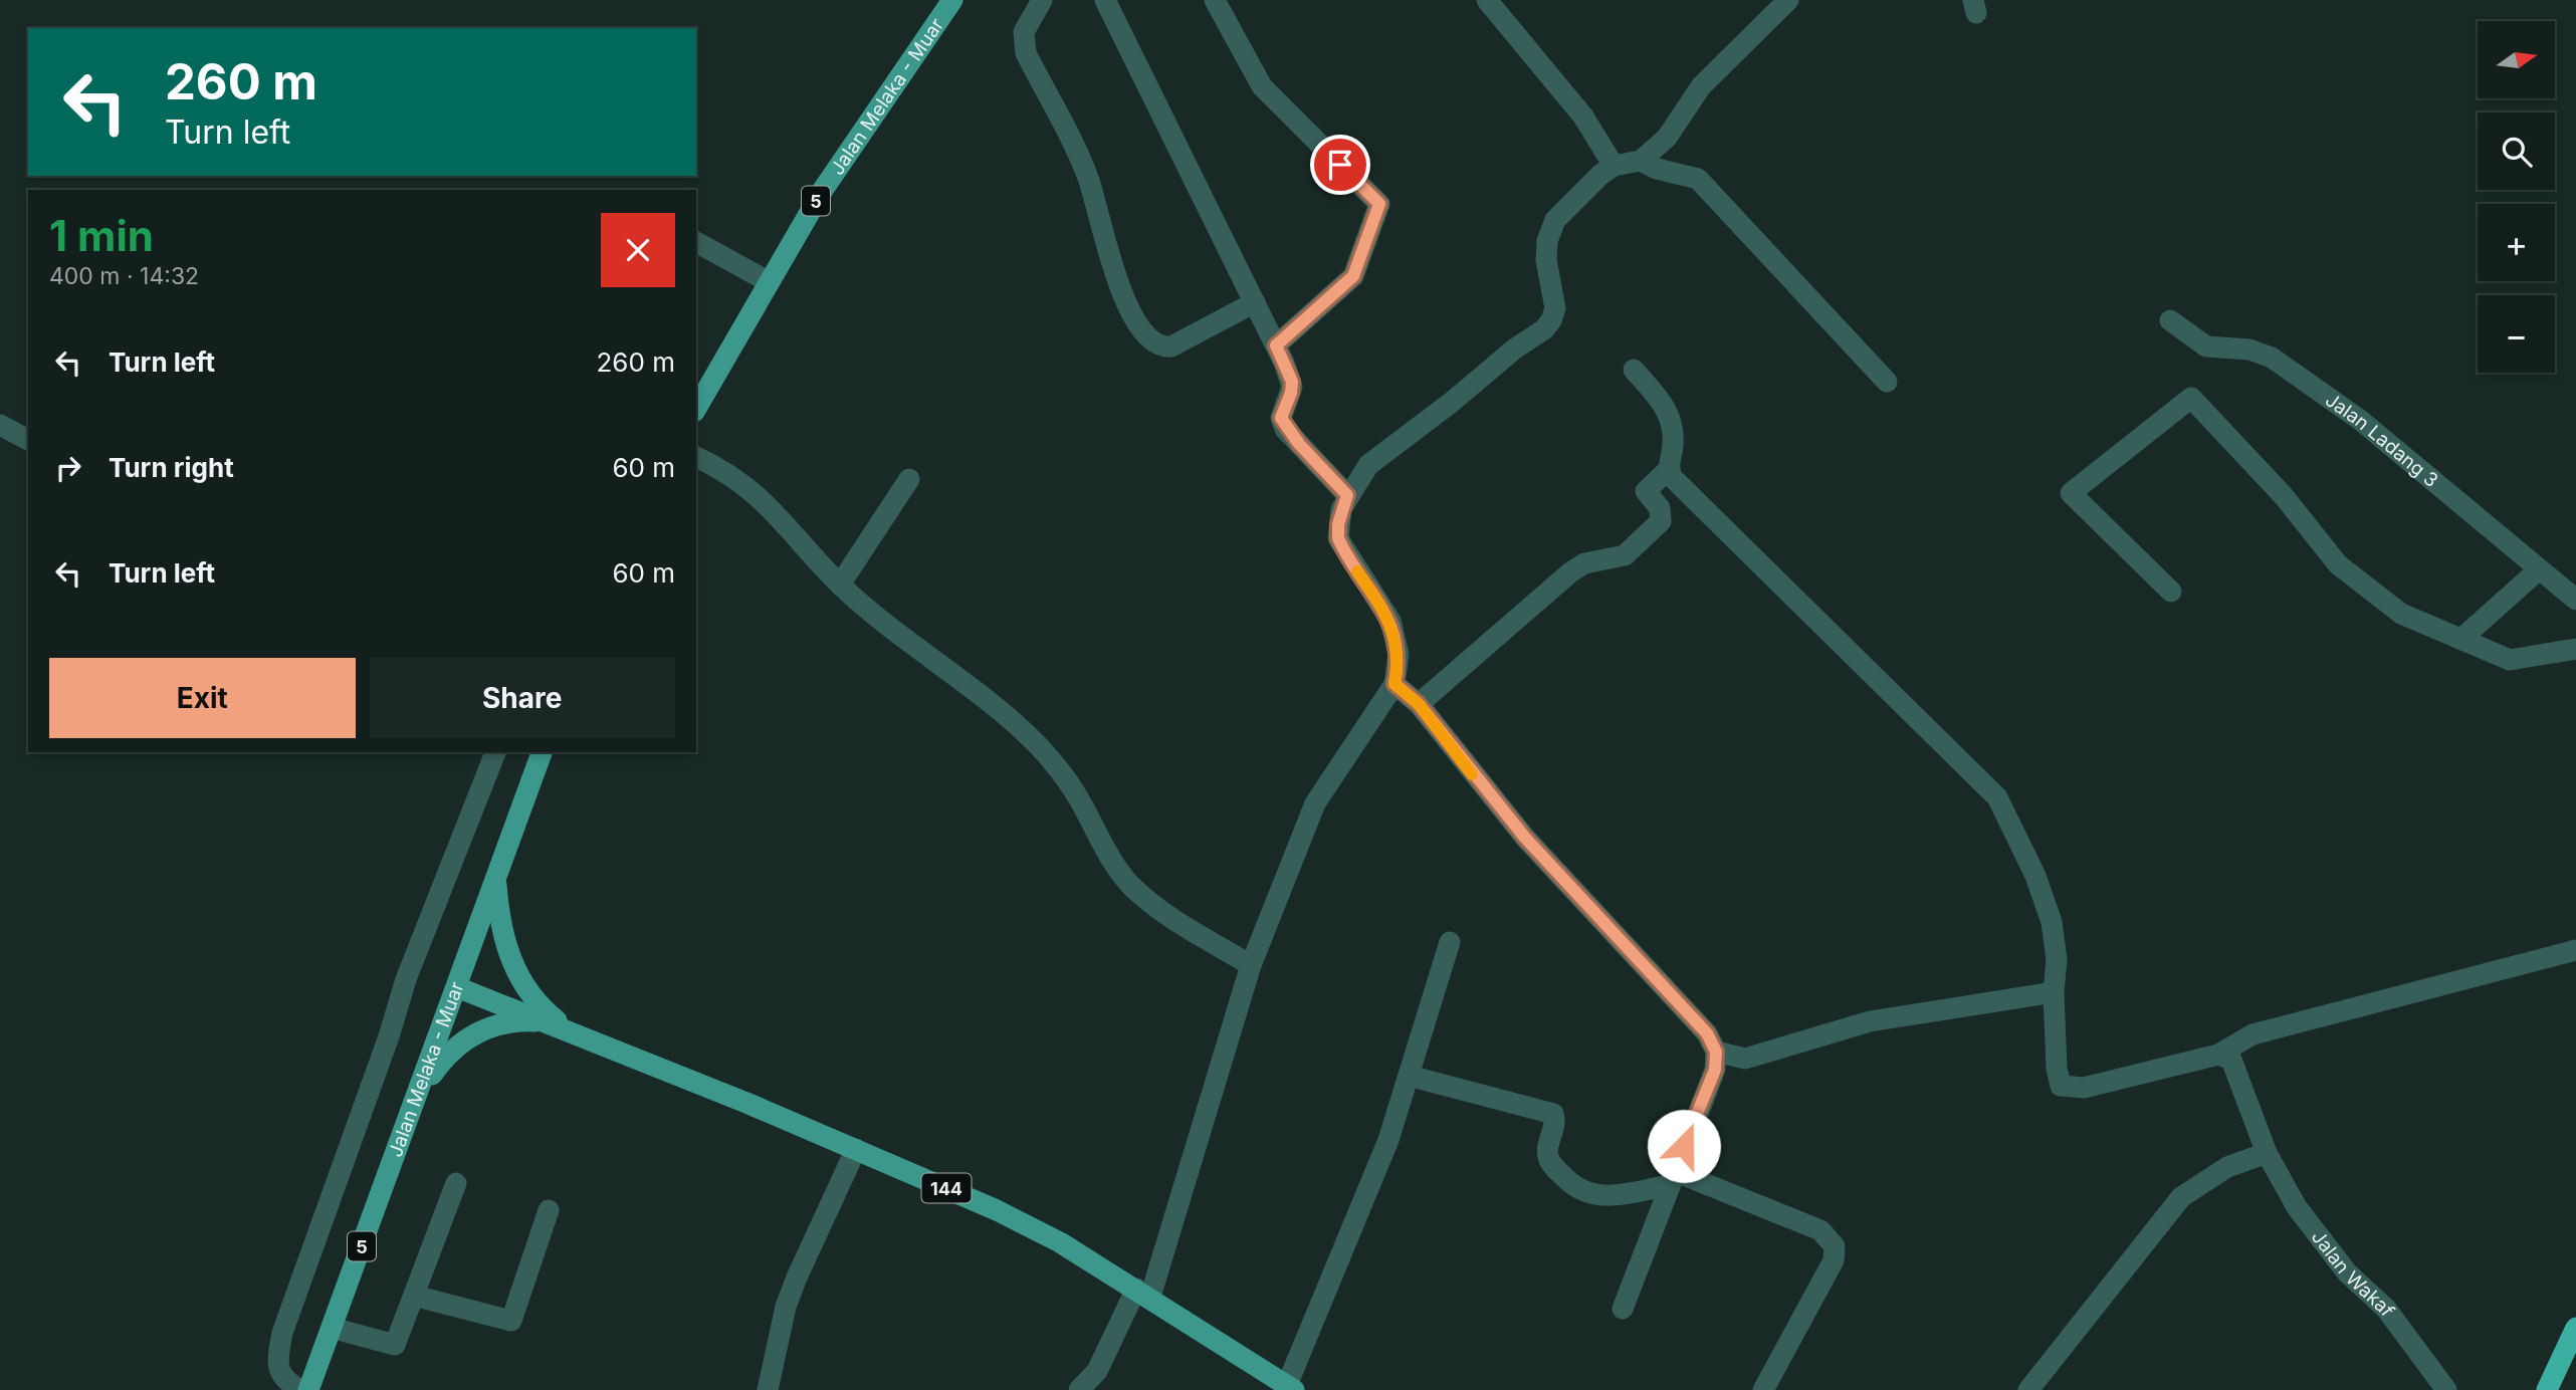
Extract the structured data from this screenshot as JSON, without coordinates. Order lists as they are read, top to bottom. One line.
{"streets":{"main road":["Jalan Melaka - Muar","5","144"],"street":["Jalan Ladang 3","Jalan Wakaf"]},"crossings":[["Jalan Melaka - Muar","144"]],"north":"right","page":{"map_buttons":["+","−"],"turn":["260 m","Turn left"],"heading":["1 min","400 m · 14:32"],"list":[{"name":"Turn left","value":"260 m"},{"name":"Turn right","value":"60 m"},{"name":"Turn left","value":"60 m"}],"buttons":["Exit","Share"]}}
